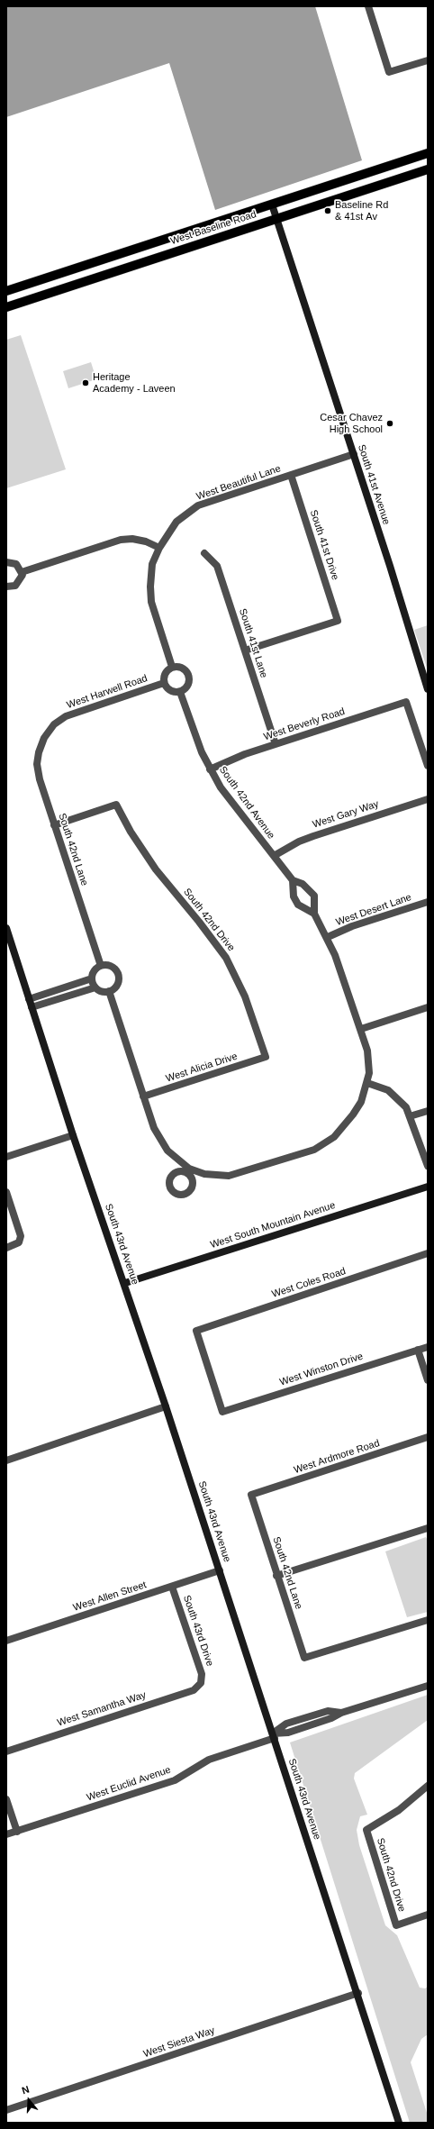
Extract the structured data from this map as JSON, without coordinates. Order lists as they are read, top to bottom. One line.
{"streets":{"main road":["West Baseline Road"],"street":["West Beautiful Lane","South 41st Avenue","South 41st Drive","South 41st Lane","West Harwell Road","West Beverly Road","South 42nd Avenue","West Gary Way","South 42nd Lane","West Desert Lane","South 42nd Drive","West Alicia Drive","West South Mountain Avenue","South 43rd Avenue","West Coles Road","West Winston Drive","West Ardmore Road","West Allen Street","South 43rd Drive","West Samantha Way","West Euclid Avenue","West Siesta Way"]},"crossings":[["West Baseline Road","South 41st Avenue"],["West Beautiful Lane","South 41st Avenue"],["West Beautiful Lane","South 41st Drive"],["South 41st Drive","South 41st Lane"],["South 41st Lane","West Beverly Road"],["West Harwell Road","South 42nd Avenue"],["West Harwell Road","South 42nd Lane"],["West Beverly Road","South 42nd Avenue"],["South 42nd Avenue","West Gary Way"],["South 42nd Avenue","West Desert Lane"],["South 42nd Avenue","West Alicia Drive"],["South 42nd Lane","South 42nd Drive"],["South 42nd Lane","West Ardmore Road"],["South 42nd Drive","West Alicia Drive"],["West South Mountain Avenue","South 43rd Avenue"],["South 43rd Avenue","West Allen Street"],["South 43rd Avenue","West Euclid Avenue"],["South 43rd Avenue","West Siesta Way"],["West Coles Road","West Winston Drive"],["West Allen Street","South 43rd Drive"],["South 43rd Drive","West Samantha Way"]],"places":["Baseline Rd & 41st Av","Heritage Academy - Laveen","Cesar Chavez High School"],"north":"top"}
